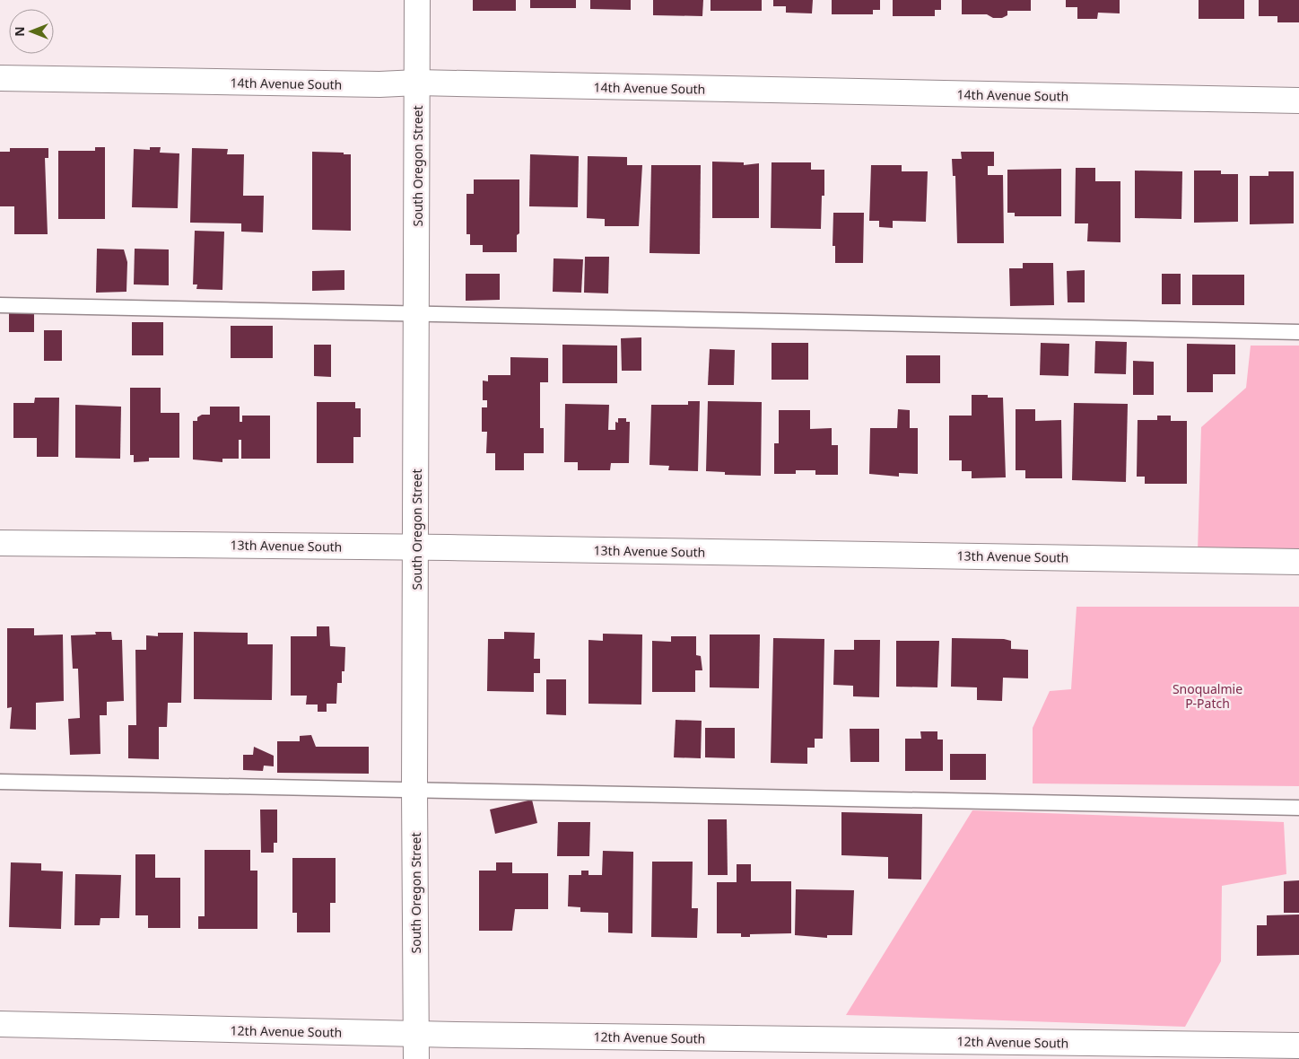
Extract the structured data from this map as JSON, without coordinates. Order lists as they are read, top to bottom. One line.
{"streets":{"street":["14th Avenue South","South Oregon Street","13th Avenue South","12th Avenue South"]},"crossings":[["14th Avenue South","South Oregon Street"],["South Oregon Street","13th Avenue South"],["South Oregon Street","12th Avenue South"]],"parks":["Snoqualmie P-Patch"],"north":"left"}
